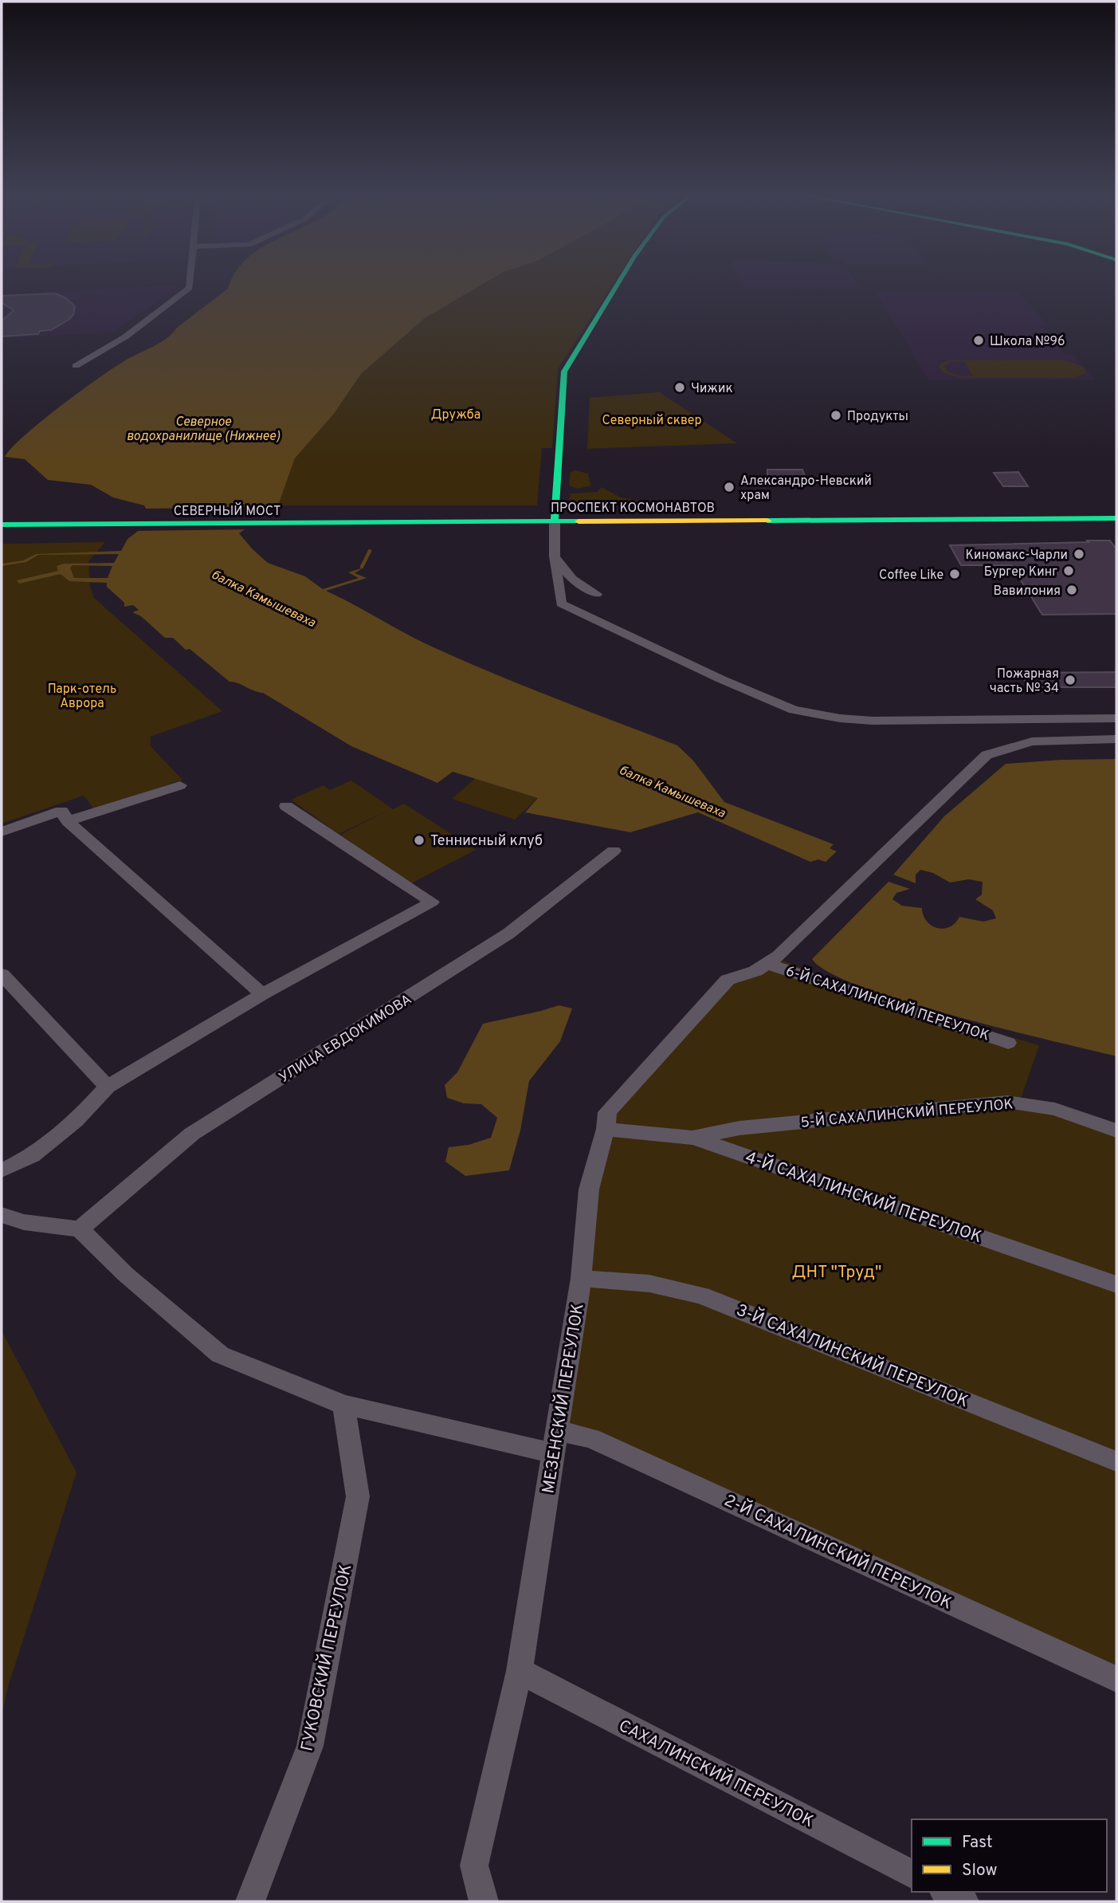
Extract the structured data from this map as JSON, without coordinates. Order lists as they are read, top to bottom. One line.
{"streets":{"main road":["ПРОСПЕКТ КОСМОНАВТОВ","СЕВЕРНЫЙ МОСТ"],"street":["6-Й САХАЛИНСКИЙ ПЕРЕУЛОК","УЛИЦА ЕВДОКИМОВА","5-Й САХАЛИНСКИЙ ПЕРЕУЛОК","4-Й САХАЛИНСКИЙ ПЕРЕУЛОК","3-Й САХАЛИНСКИЙ ПЕРЕУЛОК","МЕЗЕНСКИЙ ПЕРЕУЛОК","2-Й САХАЛИНСКИЙ ПЕРЕУЛОК","ГУКОВСКИЙ ПЕРЕУЛОК","САХАЛИНСКИЙ ПЕРЕУЛОК"]},"crossings":[["ПРОСПЕКТ КОСМОНАВТОВ","СЕВЕРНЫЙ МОСТ"],["6-Й САХАЛИНСКИЙ ПЕРЕУЛОК","МЕЗЕНСКИЙ ПЕРЕУЛОК"],["5-Й САХАЛИНСКИЙ ПЕРЕУЛОК","4-Й САХАЛИНСКИЙ ПЕРЕУЛОК"],["4-Й САХАЛИНСКИЙ ПЕРЕУЛОК","МЕЗЕНСКИЙ ПЕРЕУЛОК"],["3-Й САХАЛИНСКИЙ ПЕРЕУЛОК","МЕЗЕНСКИЙ ПЕРЕУЛОК"],["МЕЗЕНСКИЙ ПЕРЕУЛОК","2-Й САХАЛИНСКИЙ ПЕРЕУЛОК"],["МЕЗЕНСКИЙ ПЕРЕУЛОК","САХАЛИНСКИЙ ПЕРЕУЛОК"]],"water":["Северное водохранилище (Нижнее)","балка Камышеваха"],"parks":["Дружба","Северный сквер","Парк-отель Аврора","ДНТ \"Труд\""],"places":["Школа №96","Чижик","Продукты","Александро-Невский храм","Киномакс-Чарли","Бургер Кинг","Coffee Like","Вавилония","Пожарная часть № 34","Теннисный клуб"],"legend":["Fast","Slow"]}
